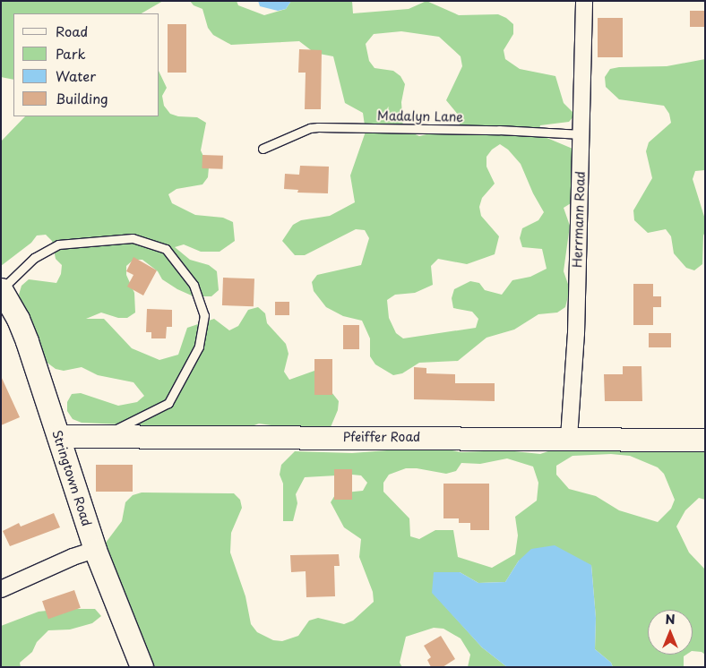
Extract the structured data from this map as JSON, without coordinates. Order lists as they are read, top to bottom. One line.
{"streets":{"street":["Herrmann Road","Pfeiffer Road","Stringtown Road"],"lane":["Madalyn Lane"]},"crossings":[["Madalyn Lane","Herrmann Road"],["Herrmann Road","Pfeiffer Road"],["Pfeiffer Road","Stringtown Road"]],"legend":["Road","Park","Water","Building"],"north":"top"}
